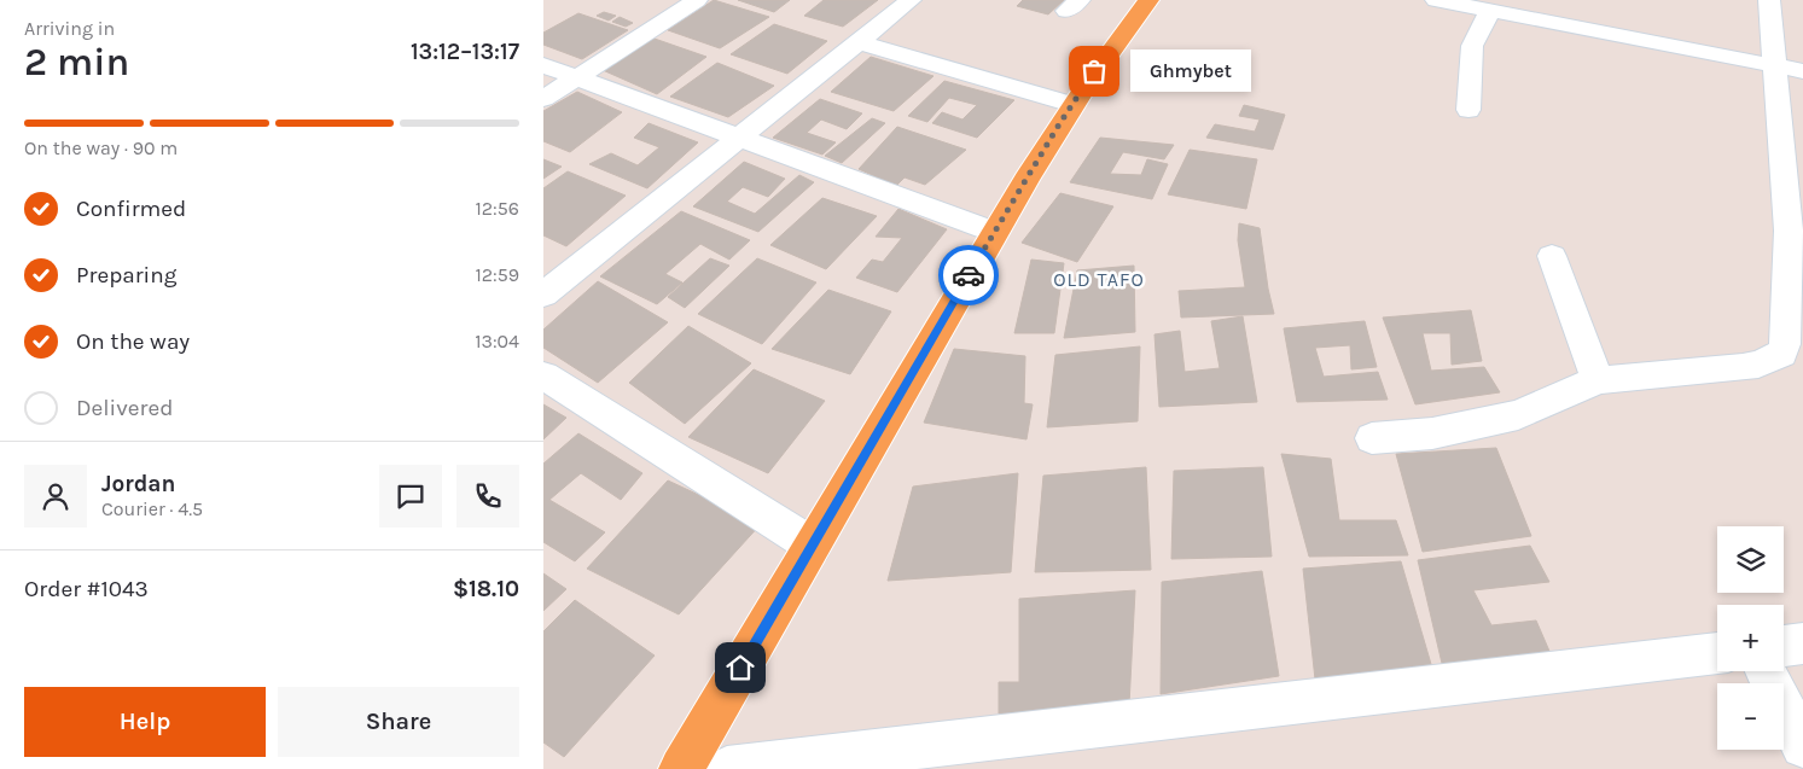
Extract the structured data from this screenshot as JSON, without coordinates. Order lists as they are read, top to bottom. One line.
{"districts":["OLD TAFO"],"places":["Ghmybet"],"page":{"heading":["2 min","Arriving in","13:12–13:17"],"panel":["Jordan","Courier · 4.5","Order #1043","$18.10"],"bubble":"Ghmybet","bar":"On the way · 90 m","list":[["Confirmed","12:56"],["Preparing","12:59"],["On the way","13:04"],"Delivered"],"map_buttons":["+","−"],"buttons":["Help","Share"]}}
